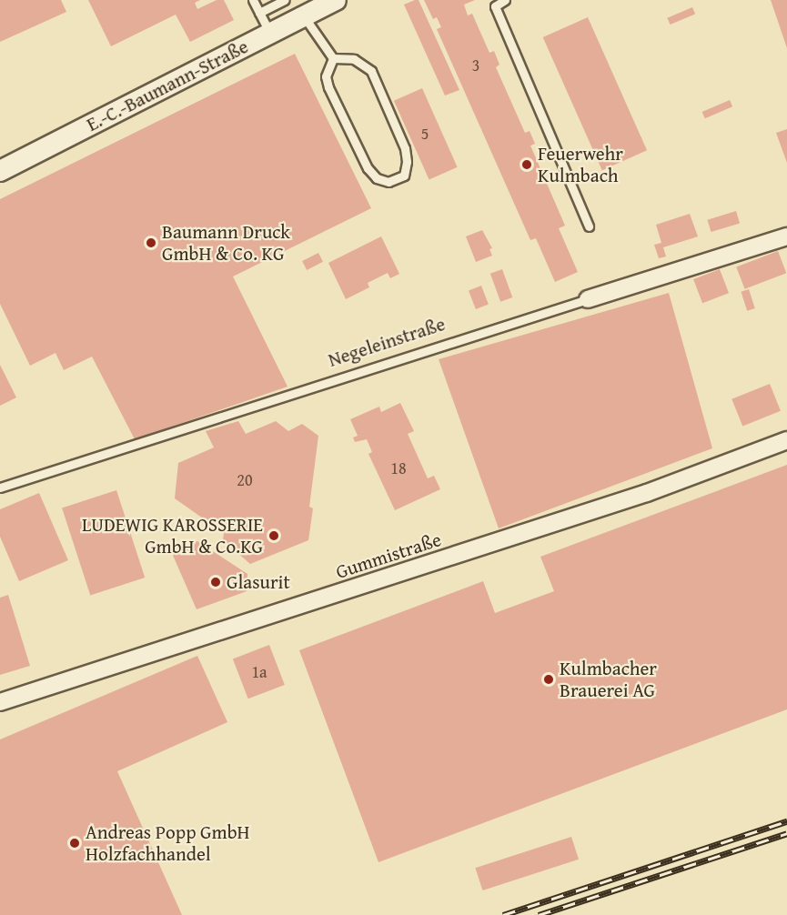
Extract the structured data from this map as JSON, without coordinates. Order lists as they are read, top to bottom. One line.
{"streets":{"street":["E.-C.-Baumann-Straße","Negeleinstraße","Gummistraße"]},"places":["Feuerwehr Kulmbach","Baumann Druck GmbH & Co. KG","LUDEWIG KAROSSERIE GmbH & Co.KG","Glasurit","Kulmbacher Brauerei AG","Andreas Popp GmbH Holzfachhandel"],"house_numbers":["3","5","18","20","1a"]}
